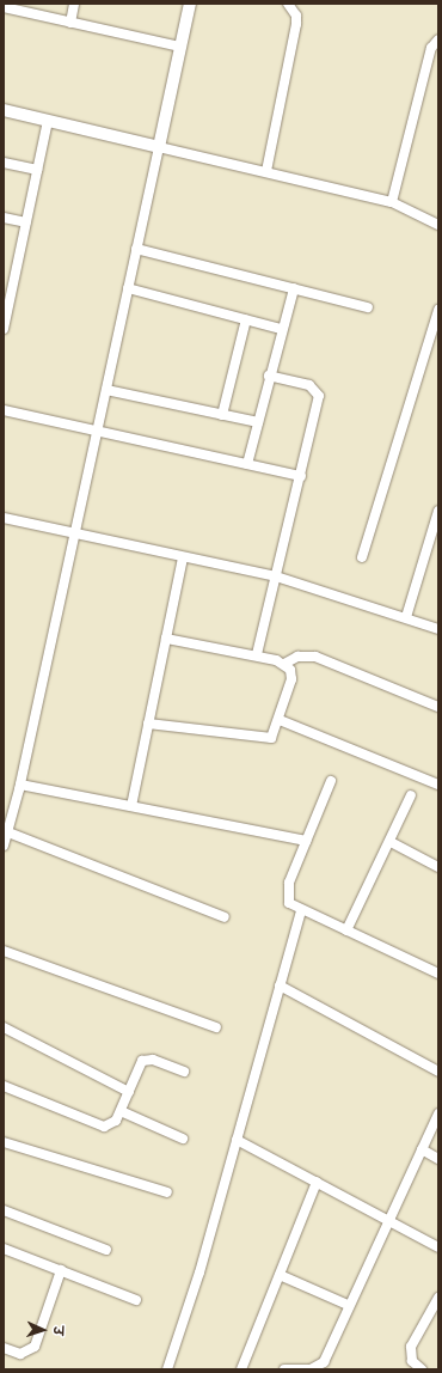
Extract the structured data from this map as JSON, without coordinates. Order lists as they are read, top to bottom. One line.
{"north":"right"}
